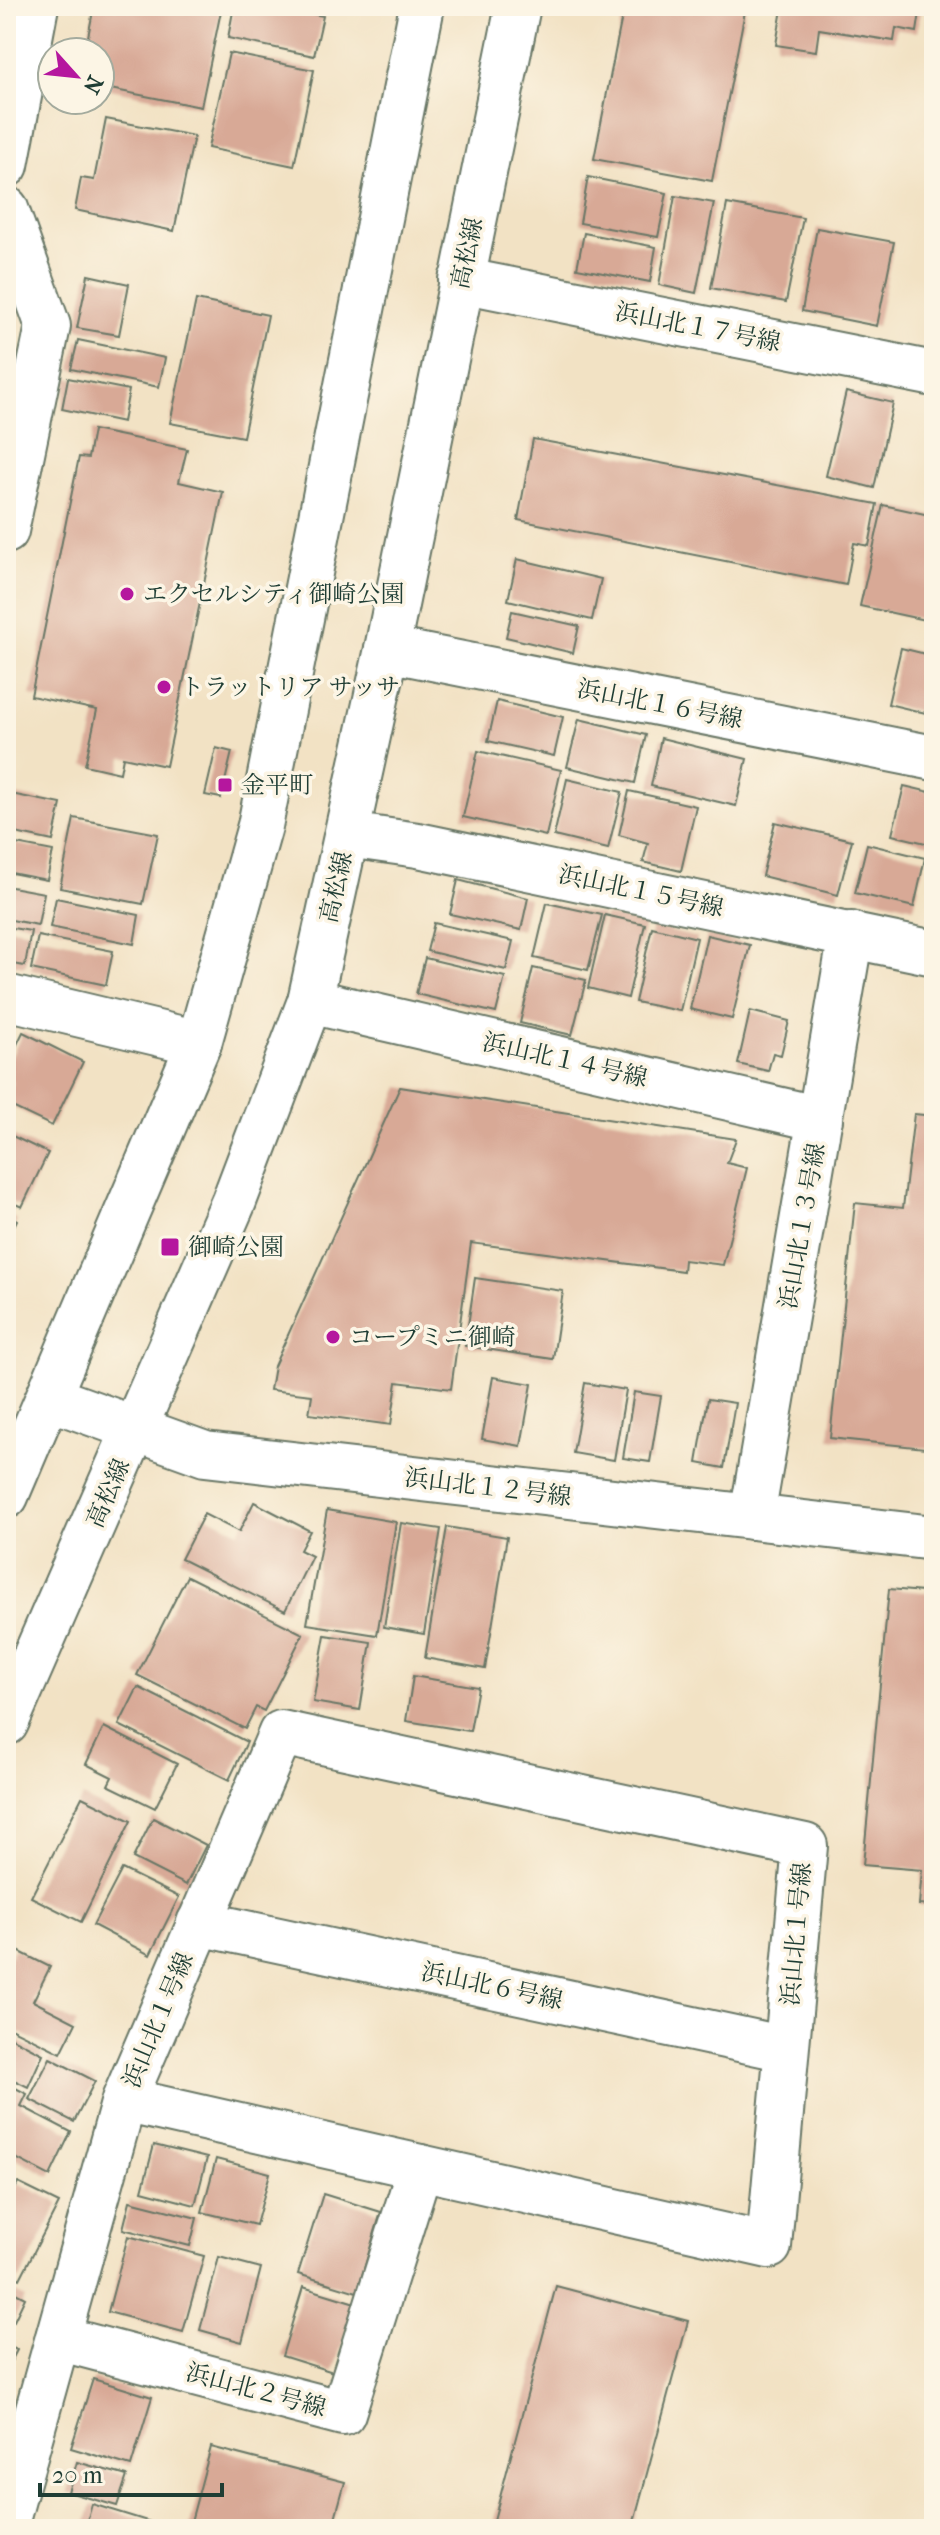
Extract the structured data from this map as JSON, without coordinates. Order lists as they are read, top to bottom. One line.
{"streets":{"street":["高松線","浜山北１７号線","浜山北１６号線","浜山北１５号線","浜山北１４号線","浜山北１３号線","浜山北１２号線","浜山北１号線","浜山北６号線","浜山北２号線"]},"crossings":[["高松線","浜山北１７号線"],["高松線","浜山北１６号線"],["高松線","浜山北１５号線"],["高松線","浜山北１４号線"],["高松線","浜山北１２号線"],["浜山北１５号線","浜山北１３号線"],["浜山北１４号線","浜山北１３号線"],["浜山北１３号線","浜山北１２号線"],["浜山北１号線","浜山北６号線"],["浜山北１号線","浜山北２号線"]],"places":{"other":["エクセルシティ御崎公園","トラットリア サッサ","コープミニ御崎"],"transit":["金平町","御崎公園"]},"scale_bar":"20 m","north":"bottom right"}
